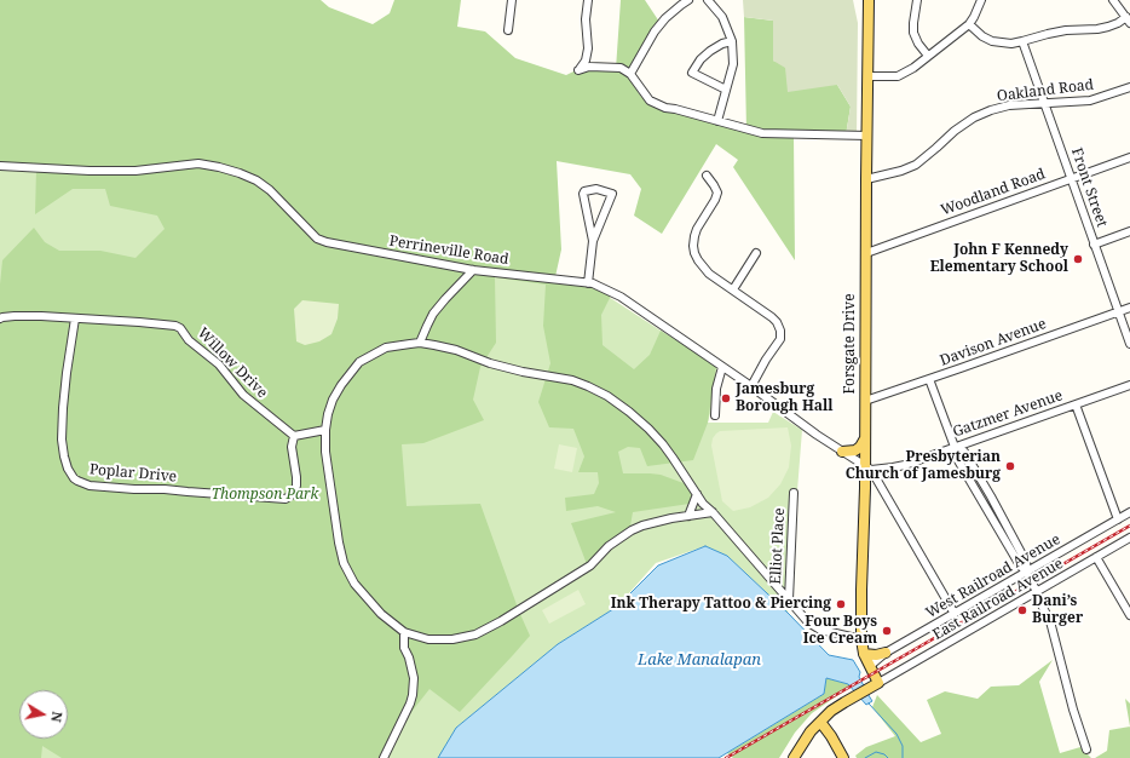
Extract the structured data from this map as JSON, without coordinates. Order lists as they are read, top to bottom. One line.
{"streets":{"main road":["Forsgate Drive"],"street":["Oakland Road","Front Street","Woodland Road","Perrineville Road","Davison Avenue","Willow Drive","Gatzmer Avenue","Poplar Drive","Elliot Place","West Railroad Avenue","East Railroad Avenue"]},"crossings":[["Oakland Road","Front Street"],["Oakland Road","Forsgate Drive"],["Front Street","Woodland Road"],["Front Street","Davison Avenue"],["Woodland Road","Forsgate Drive"],["Perrineville Road","Forsgate Drive"],["Perrineville Road","Gatzmer Avenue"],["Davison Avenue","Forsgate Drive"],["Forsgate Drive","Gatzmer Avenue"],["Forsgate Drive","West Railroad Avenue"],["Forsgate Drive","East Railroad Avenue"],["Willow Drive","Poplar Drive"]],"water":["Lake Manalapan"],"parks":["Thompson Park"],"places":["John F Kennedy Elementary School","Jamesburg Borough Hall","Presbyterian Church of Jamesburg","Ink Therapy Tattoo & Piercing","Dani’s Burger","Four Boys Ice Cream"],"north":"right"}
